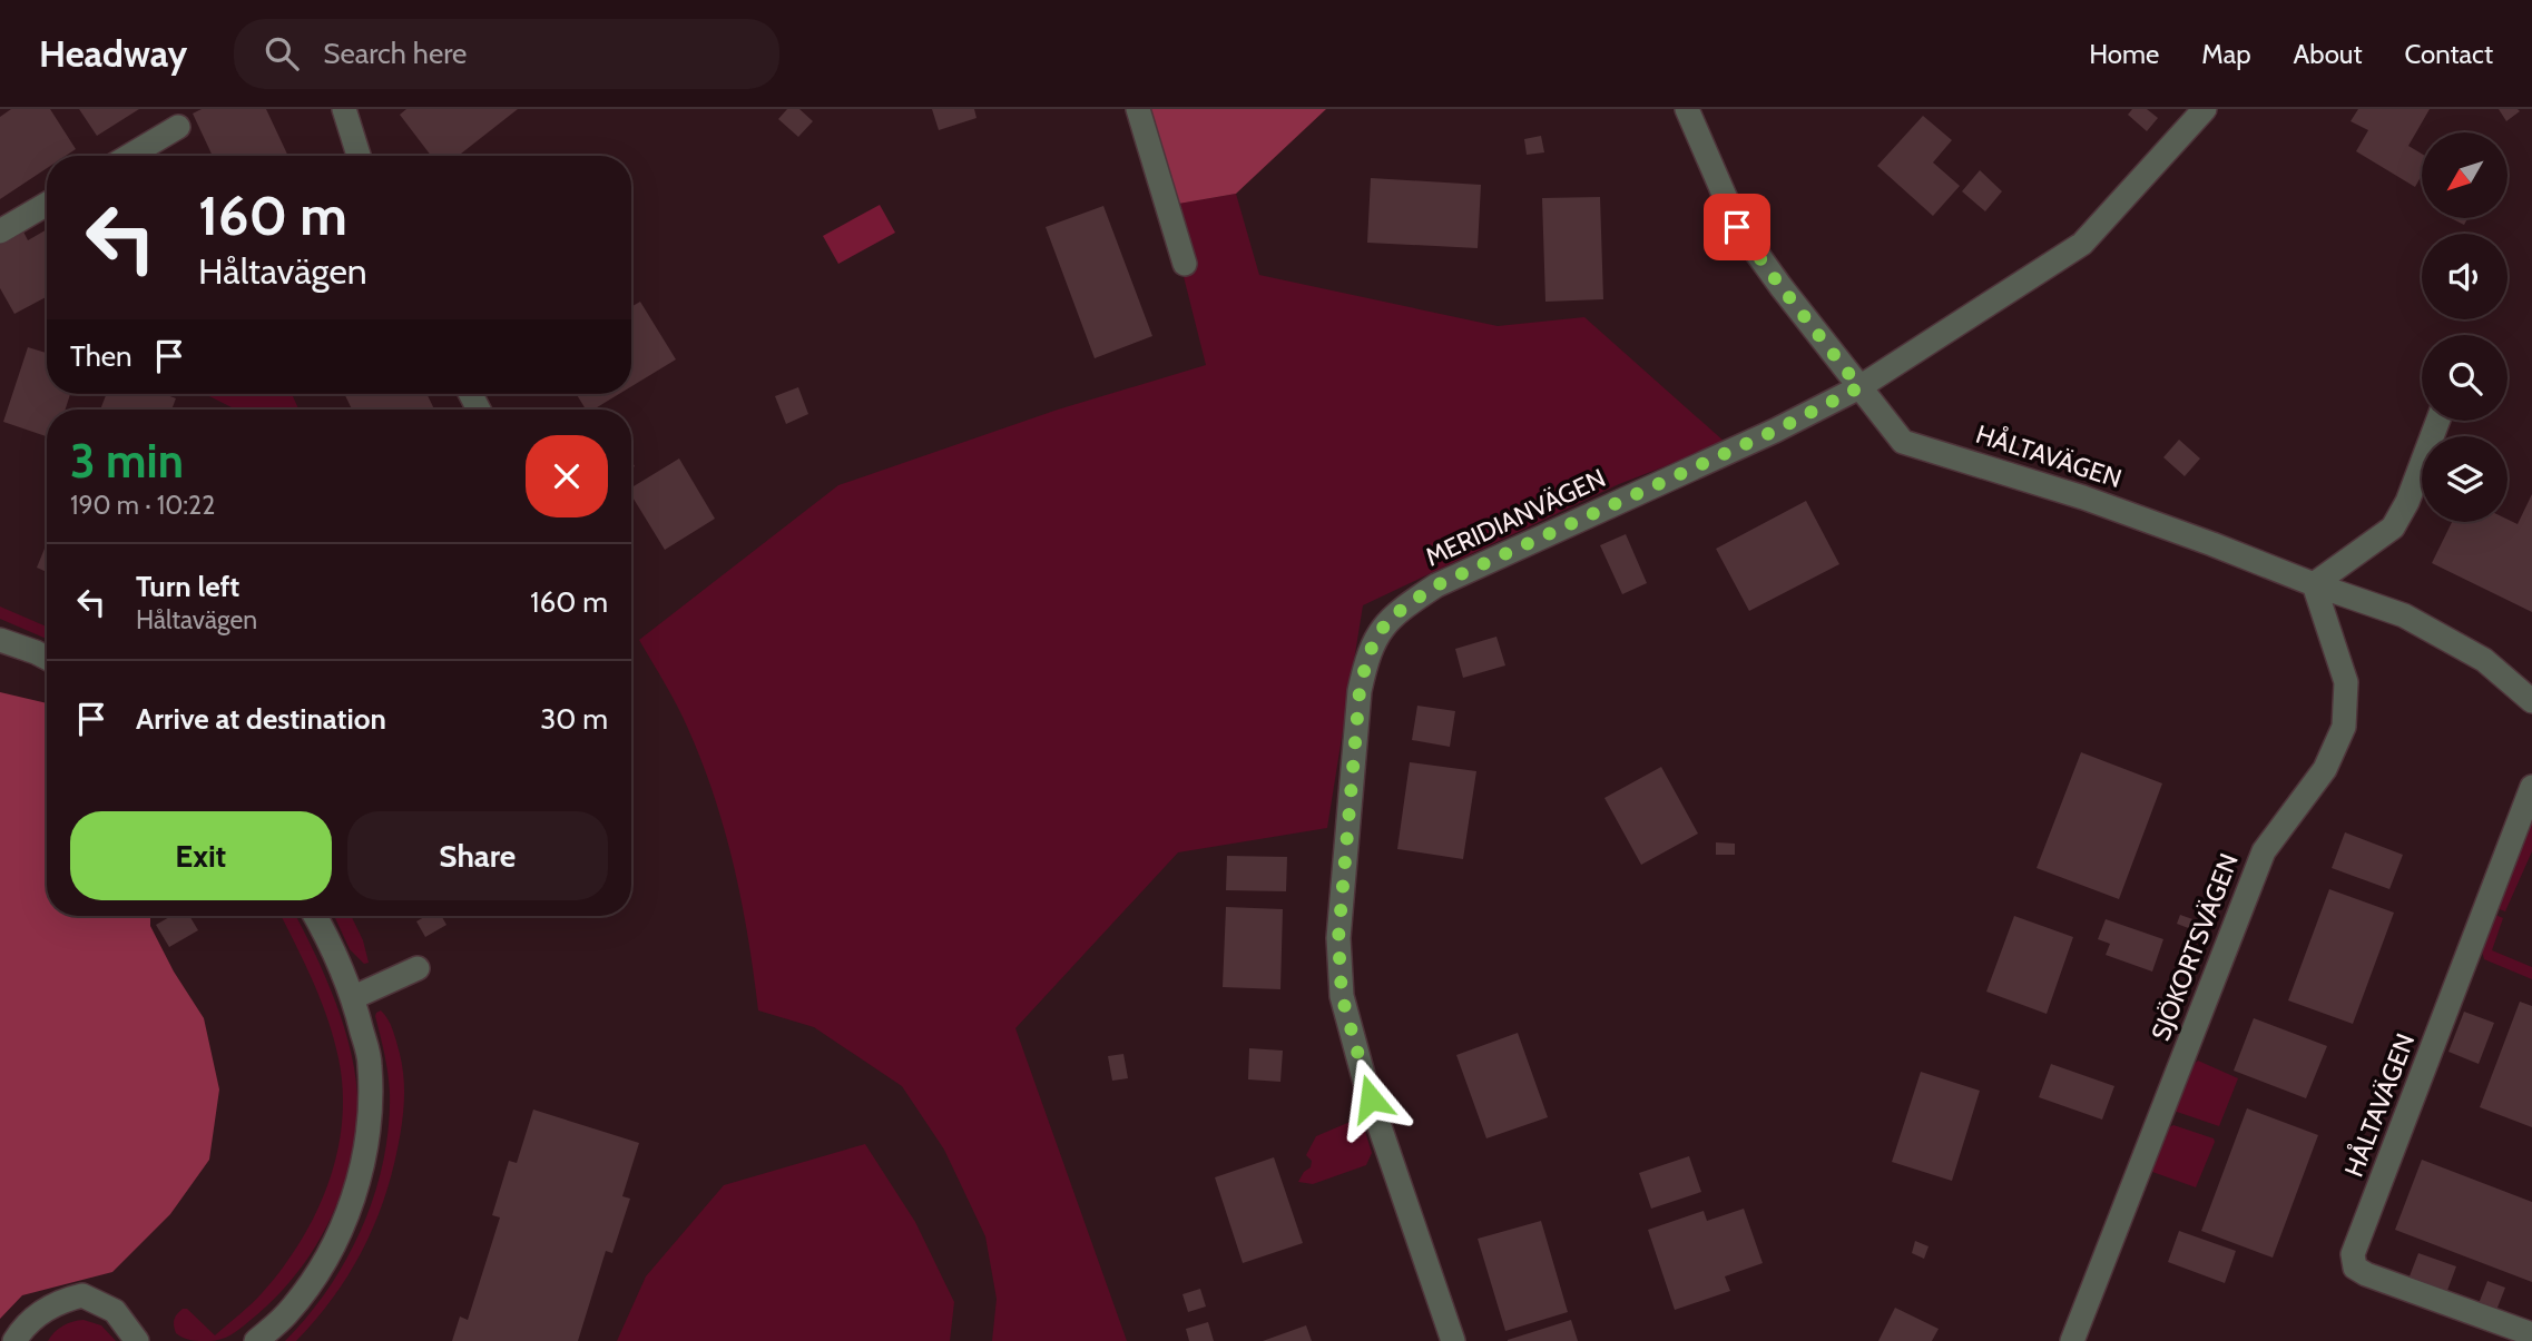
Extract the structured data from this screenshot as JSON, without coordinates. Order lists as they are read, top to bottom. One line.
{"streets":{"street":["HÅLTAVÄGEN","MERIDIANVÄGEN","SJÖKORTSVÄGEN"]},"crossings":[["HÅLTAVÄGEN","MERIDIANVÄGEN"],["HÅLTAVÄGEN","SJÖKORTSVÄGEN"]],"north":"bottom left","page":{"header":"Headway","search":"Search here","nav":["Home","Map","About","Contact"],"turn":["160 m","Håltavägen"],"then":"Then","heading":["3 min","190 m · 10:22"],"list":[{"name":"Turn left","note":"Håltavägen","value":"160 m"},{"name":"Arrive at destination","value":"30 m"}],"buttons":["Exit","Share"]}}
